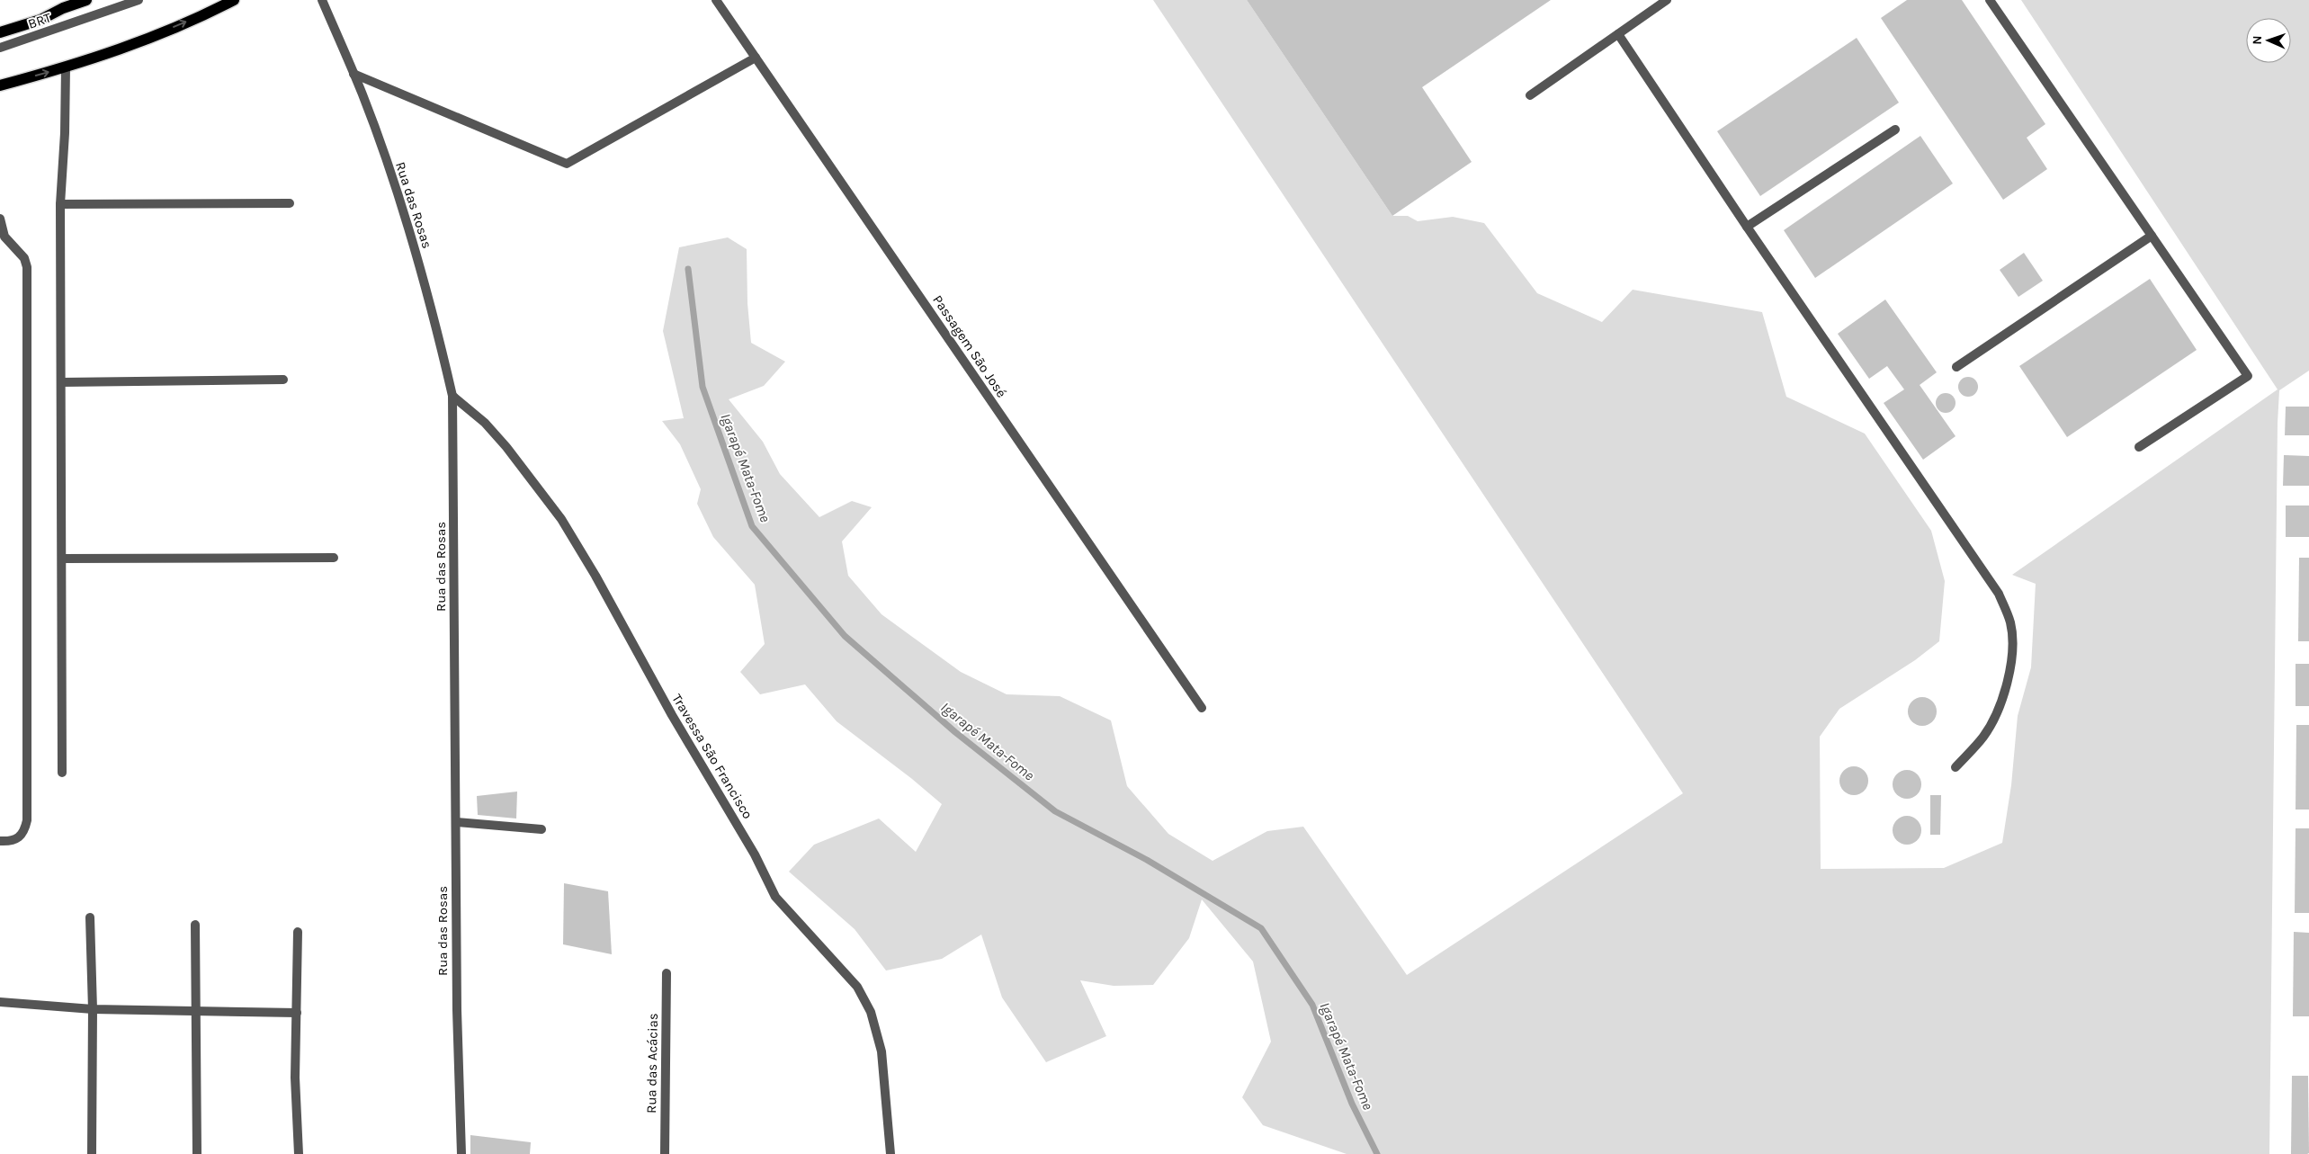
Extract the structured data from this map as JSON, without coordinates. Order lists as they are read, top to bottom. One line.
{"streets":{"street":["BRT","Rua das Rosas","Passagem São José","Travessa São Francisco","Rua das Acácias"]},"crossings":[["Rua das Rosas","Travessa São Francisco"]],"water":["Igarapé Mata-Fome"],"north":"left"}
